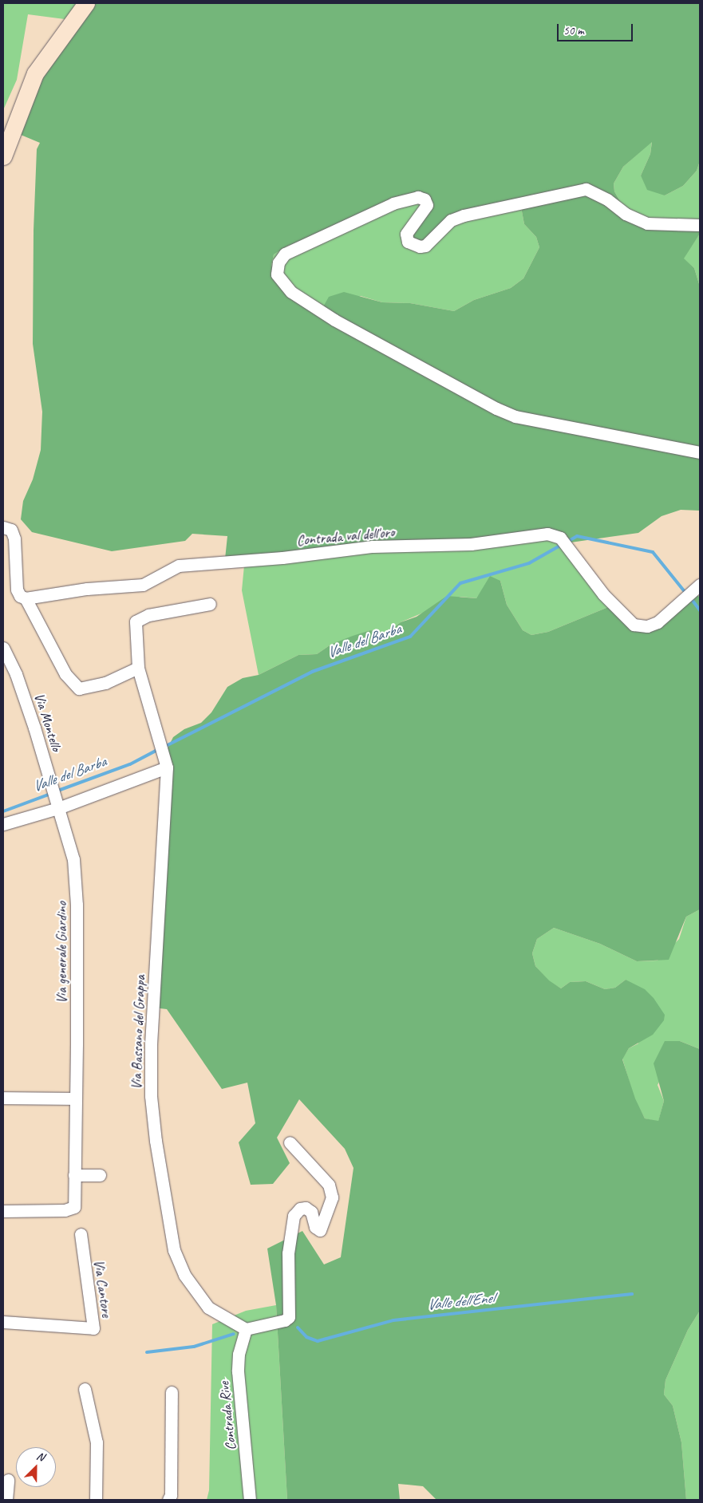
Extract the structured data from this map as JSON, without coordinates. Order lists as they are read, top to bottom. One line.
{"streets":{"street":["Contrada val dell'oro","Via Montello","Via generale Giardino","Via Bassano del Grappa","Via Cantore","Contrada Rive"]},"crossings":[["Via Montello","Via generale Giardino"],["Via Bassano del Grappa","Contrada Rive"]],"water":["Valle del Barba","Valle dell'Enel"],"scale_bar":"50 m","north":"top right"}
